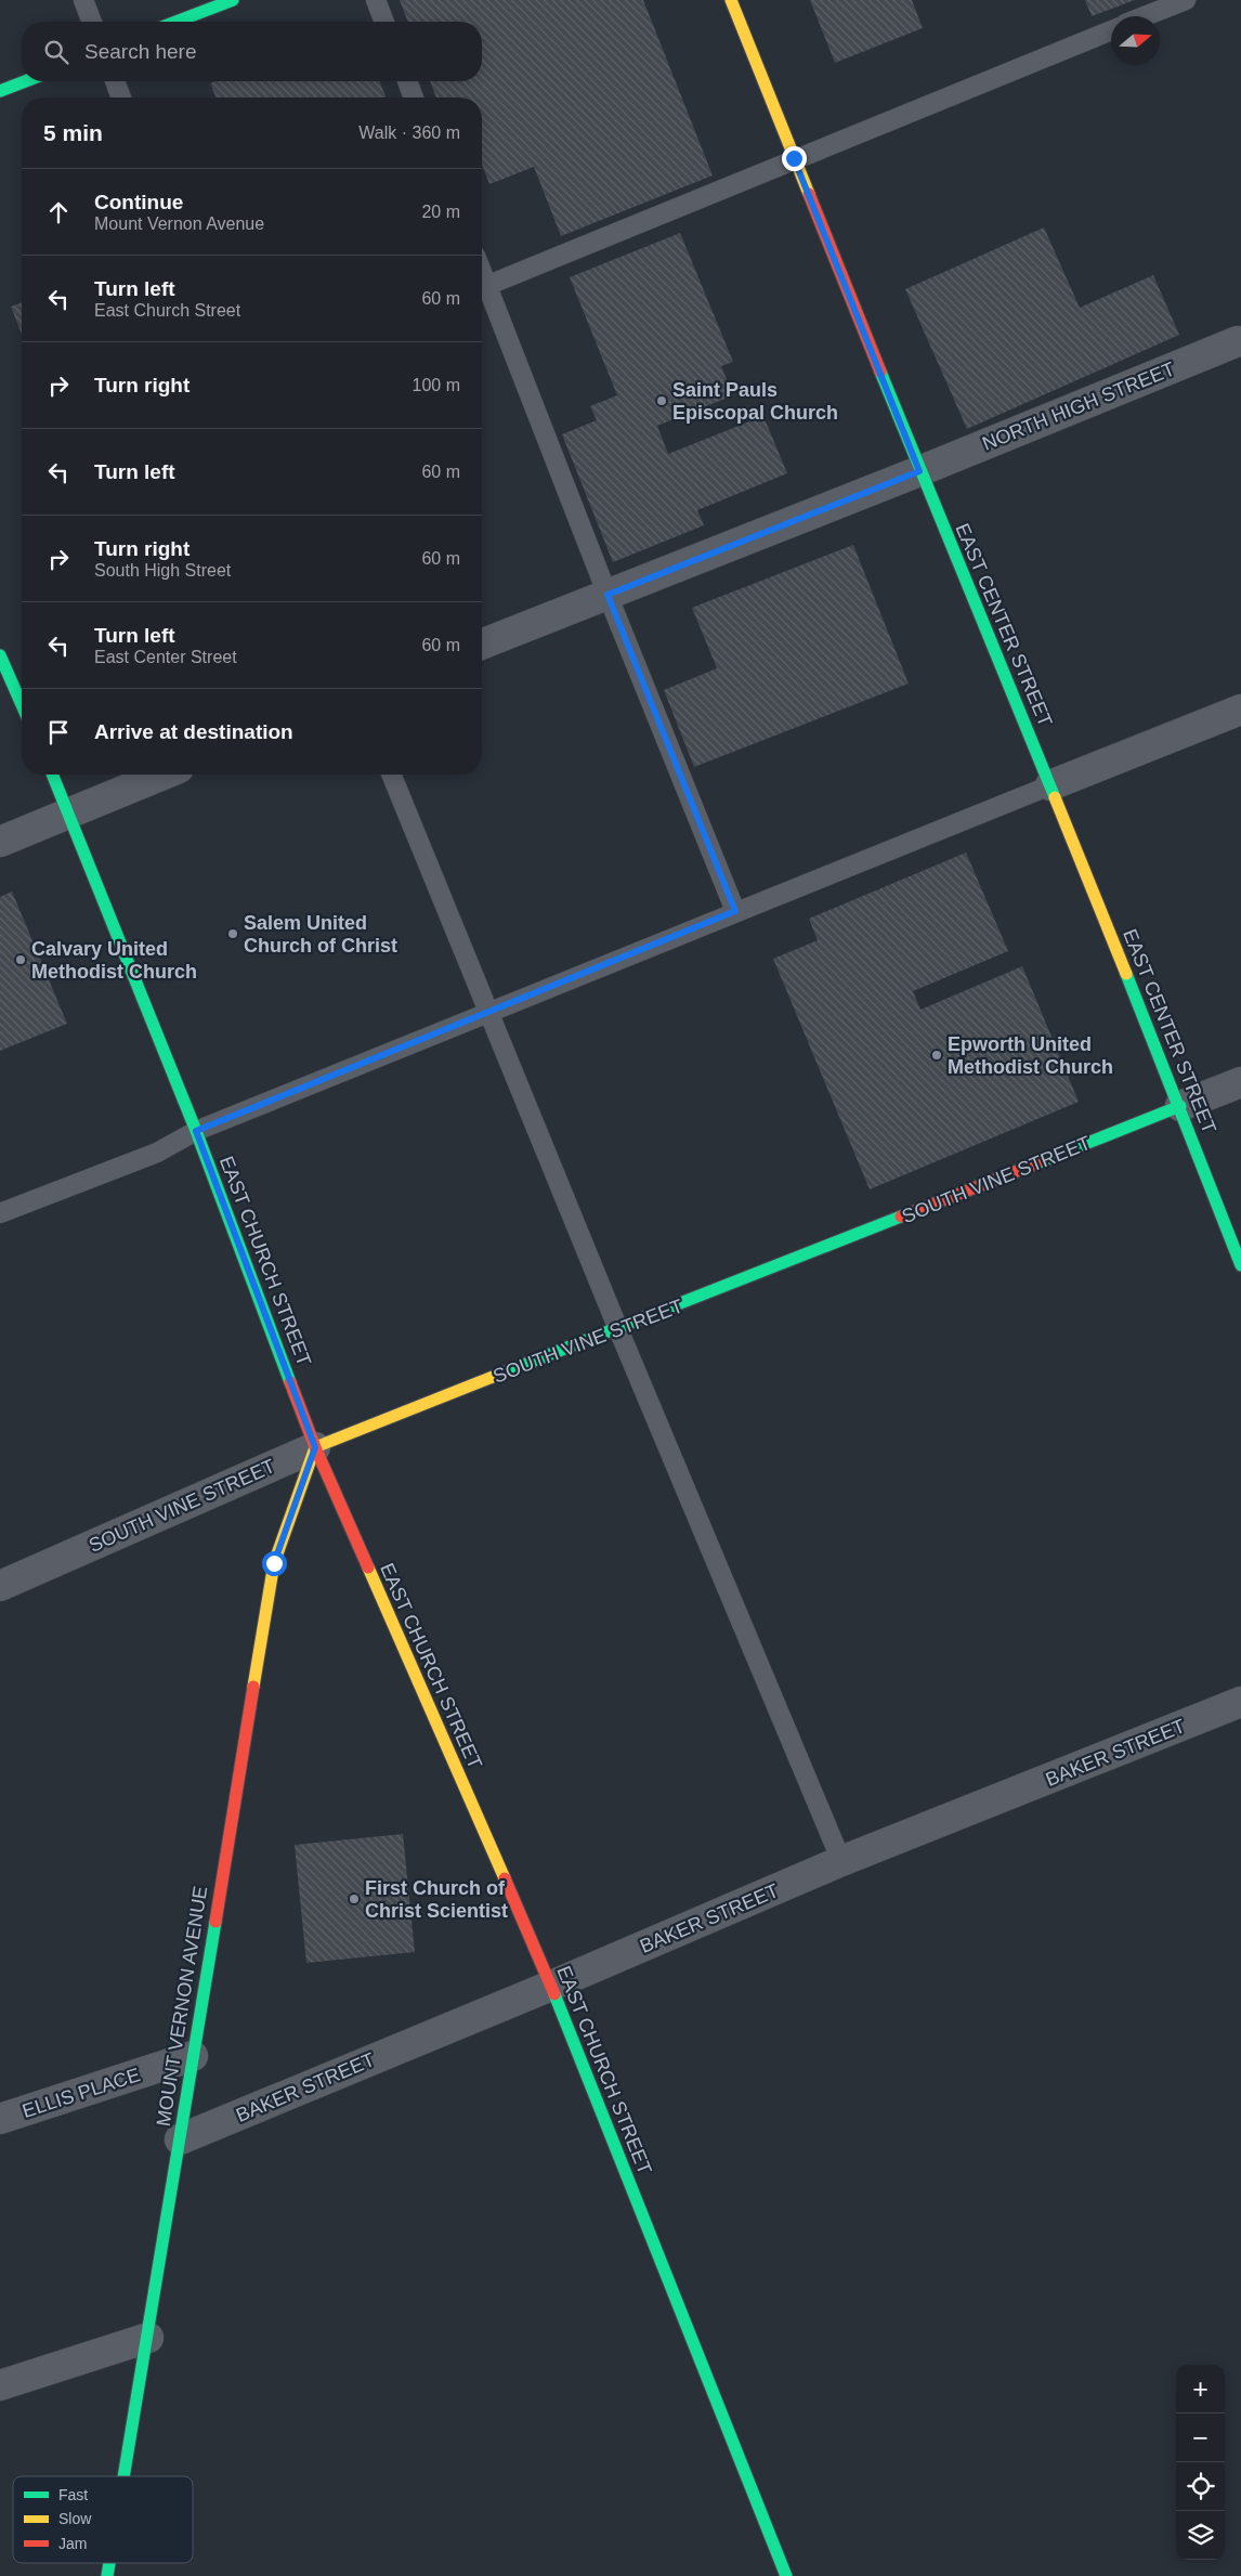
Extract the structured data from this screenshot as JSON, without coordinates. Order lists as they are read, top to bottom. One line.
{"streets":{"main road":["EAST CENTER STREET","SOUTH VINE STREET","EAST CHURCH STREET","MOUNT VERNON AVENUE"],"street":["NORTH HIGH STREET","BAKER STREET","ELLIS PLACE"]},"crossings":[["NORTH HIGH STREET","EAST CENTER STREET"],["EAST CENTER STREET","SOUTH VINE STREET"],["SOUTH VINE STREET","EAST CHURCH STREET"],["SOUTH VINE STREET","MOUNT VERNON AVENUE"],["EAST CHURCH STREET","BAKER STREET"],["EAST CHURCH STREET","MOUNT VERNON AVENUE"],["BAKER STREET","MOUNT VERNON AVENUE"],["MOUNT VERNON AVENUE","ELLIS PLACE"]],"places":["Saint Pauls Episcopal Church","Salem United Church of Christ","Calvary United Methodist Church","Epworth United Methodist Church","First Church of Christ Scientist"],"legend":["Fast","Slow","Jam"],"north":"right","page":{"search":"Search here","heading":["5 min","Walk · 360 m"],"list":[["Continue","Mount Vernon Avenue","20 m"],["Turn left","East Church Street","60 m"],["Turn right","100 m"],["Turn left","60 m"],["Turn right","South High Street","60 m"],["Turn left","East Center Street","60 m"],"Arrive at destination"],"map_buttons":["+","−"]}}
